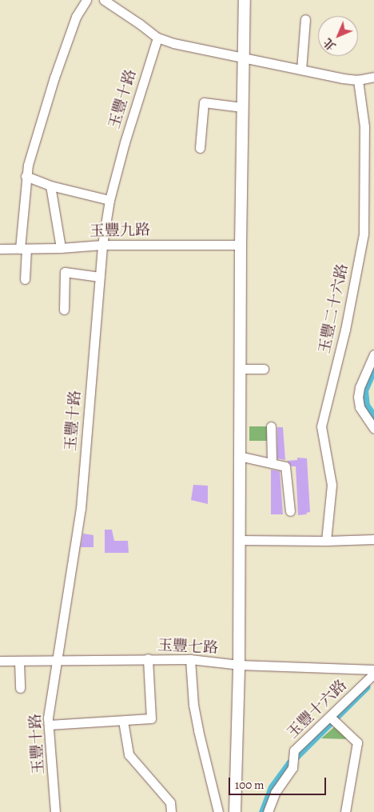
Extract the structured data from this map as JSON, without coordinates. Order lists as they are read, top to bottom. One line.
{"streets":{"street":["玉豐十路","玉豐九路","玉豐二十六路","玉豐七路","玉豐十六路"]},"crossings":[["玉豐十路","玉豐九路"],["玉豐十路","玉豐七路"]],"scale_bar":"100 m","north":"bottom left"}
